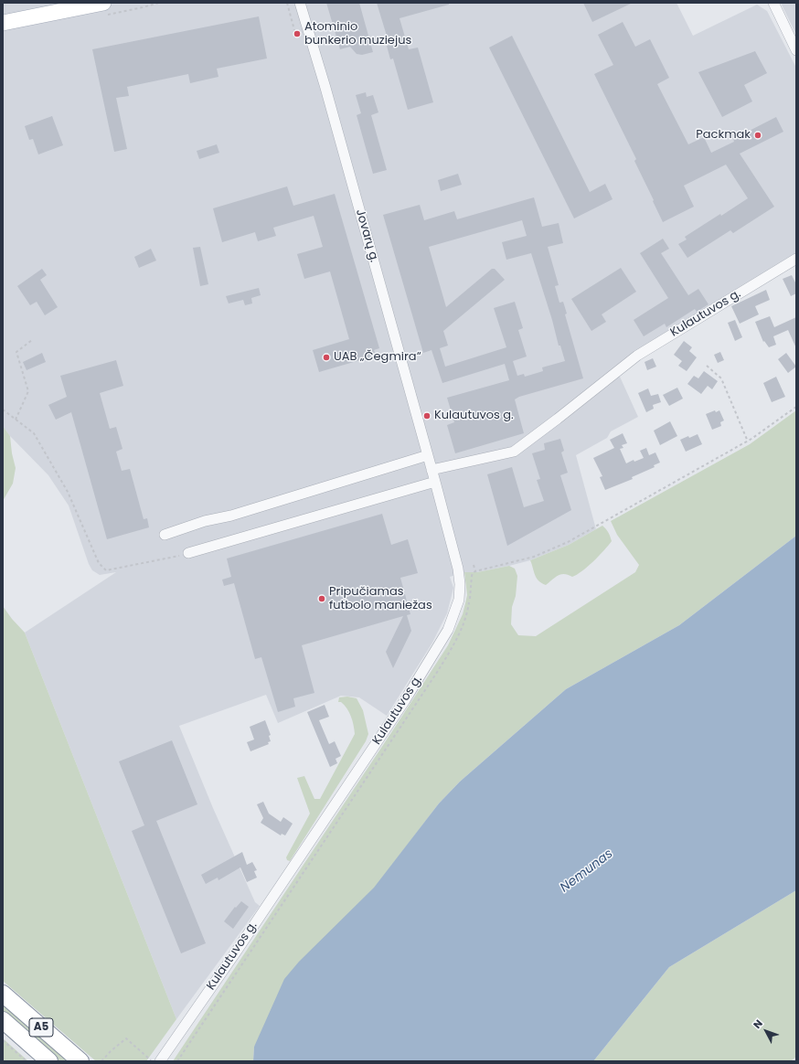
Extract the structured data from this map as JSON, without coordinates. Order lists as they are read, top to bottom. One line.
{"streets":{"highway":["A5"],"street":["Jovarų g.","Kulautuvos g."]},"crossings":[["Jovarų g.","Kulautuvos g."]],"water":["Nemunas"],"places":["Atominio bunkerio muziejus","Packmak","UAB „Čegmira“","Kulautuvos g.","Pripučiamas futbolo maniežas"],"north":"top left"}
